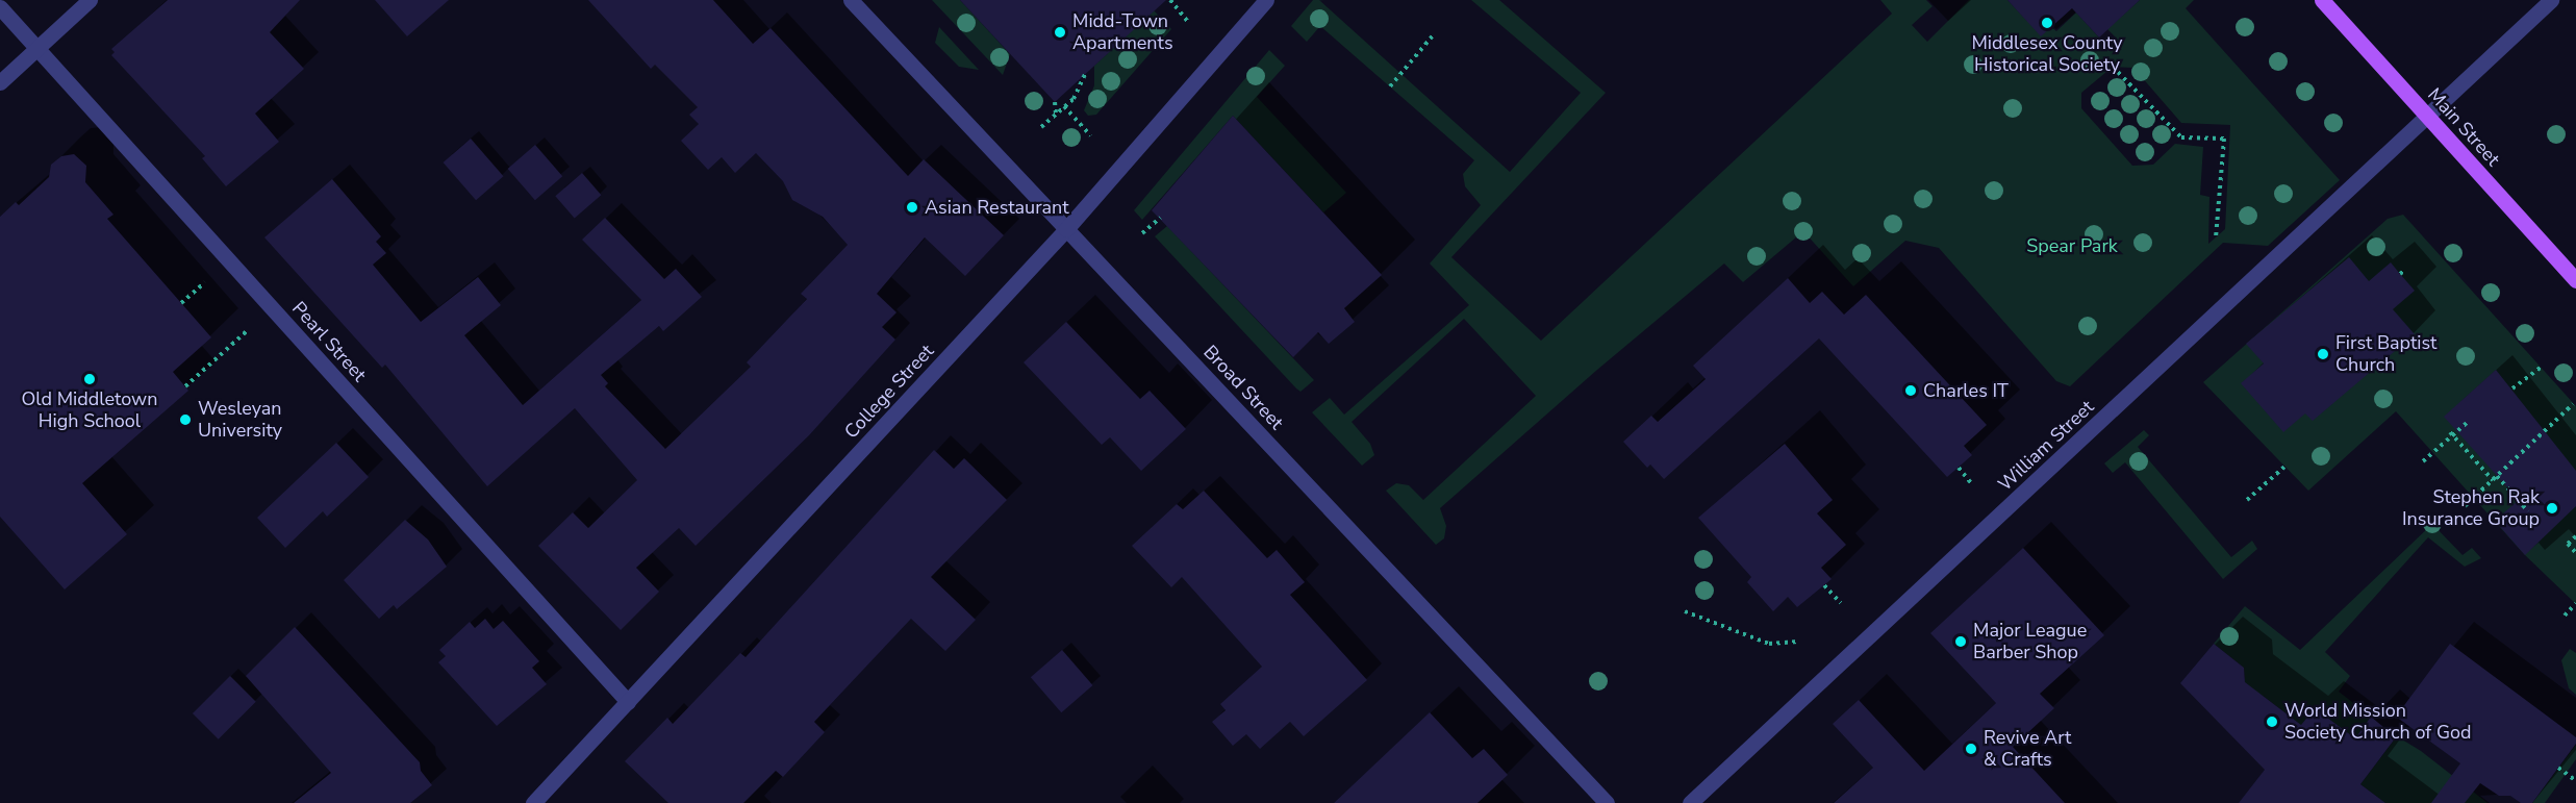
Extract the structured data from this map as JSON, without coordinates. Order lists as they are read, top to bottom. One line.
{"streets":{"main road":["Main Street"],"street":["Pearl Street","Broad Street","College Street","William Street"]},"crossings":[["Main Street","William Street"],["Pearl Street","College Street"],["Broad Street","College Street"]],"parks":["Spear Park"],"places":["Middlesex County Historical Society","Midd-Town Apartments","Asian Restaurant","First Baptist Church","Old Middletown High School","Charles IT","Wesleyan University","Stephen Rak Insurance Group","Major League Barber Shop","World Mission Society Church of God","Revive Art & Crafts"]}
